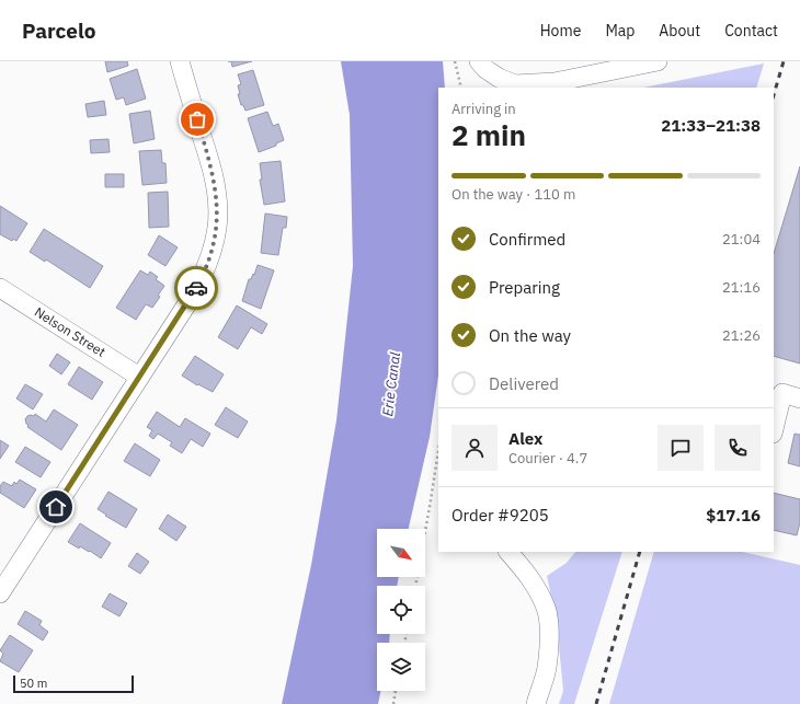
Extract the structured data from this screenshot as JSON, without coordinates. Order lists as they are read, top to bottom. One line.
{"streets":{"street":["Nelson Street"]},"water":["Erie Canal"],"scale_bar":"50 m","north":"bottom right","page":{"header":"Parcelo","nav":["Home","Map","About","Contact"],"heading":["2 min","Arriving in","21:33–21:38"],"panel":["Alex","Courier · 4.7","Order #9205","$17.16"],"bar":"On the way · 110 m","list":[["Confirmed","21:04"],["Preparing","21:16"],["On the way","21:26"],"Delivered"],"scale":"50 m"}}
